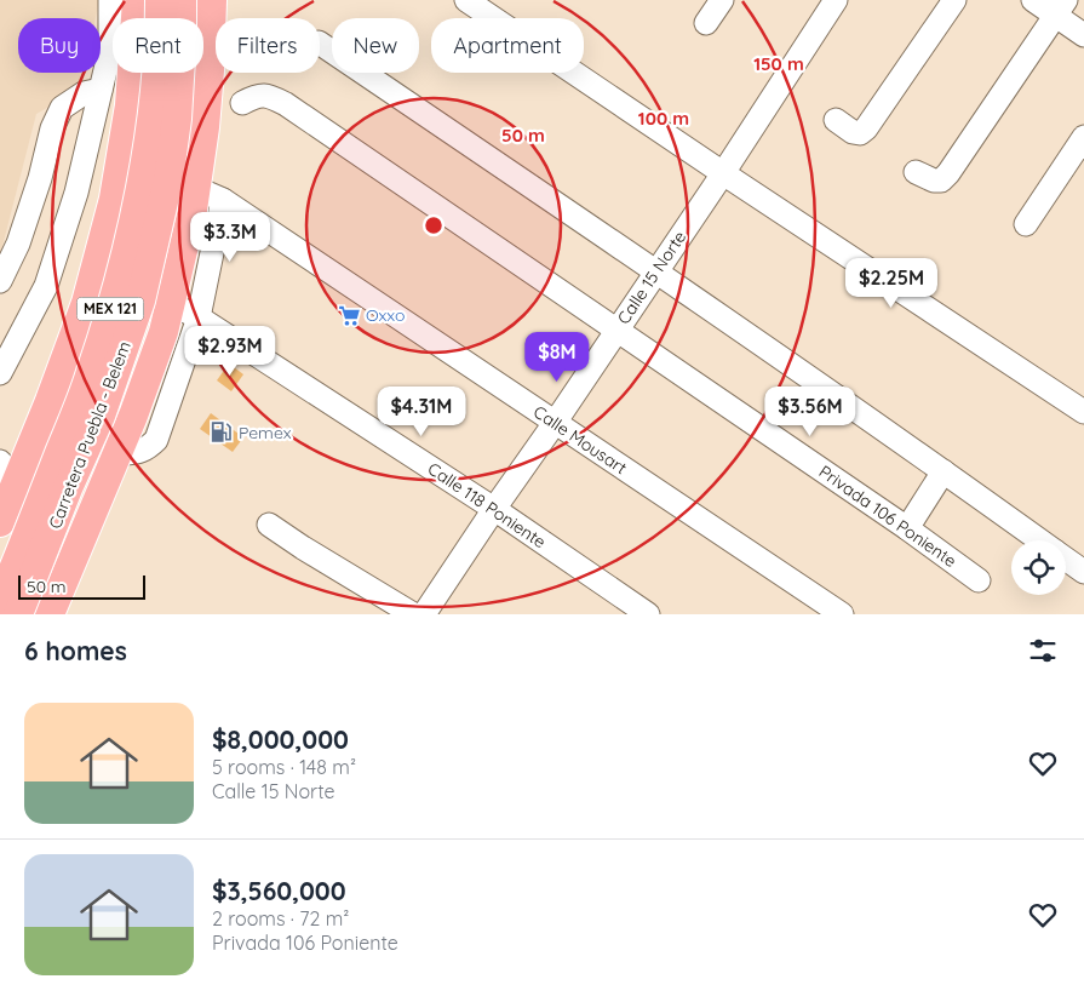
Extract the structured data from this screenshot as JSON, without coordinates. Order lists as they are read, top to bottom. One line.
{"streets":{"main road":["MEX 121","Carretera Puebla - Belem"],"street":["Calle 15 Norte","Calle Mousart","Calle 118 Poniente","Privada 106 Poniente"]},"crossings":[["Calle 15 Norte","Calle Mousart"],["Calle 15 Norte","Calle 118 Poniente"],["Calle 15 Norte","Privada 106 Poniente"]],"places":{"supermarket":["Oxxo"],"fuel station":["Pemex"]},"scale_bar":"50 m","page":{"chip":["Buy","Rent","Filters","New","Apartment"],"price":["$3.3M","$2.25M","$2.93M","$8M","$4.31M","$3.56M"],"scale":"50 m","heading":"6 homes","list":[{"name":"$8,000,000","note":"5 rooms · 148 m² · Calle 15 Norte"},{"name":"$3,560,000","note":"2 rooms · 72 m² · Privada 106 Poniente"}]},"rings":["150 m","100 m","50 m"]}
